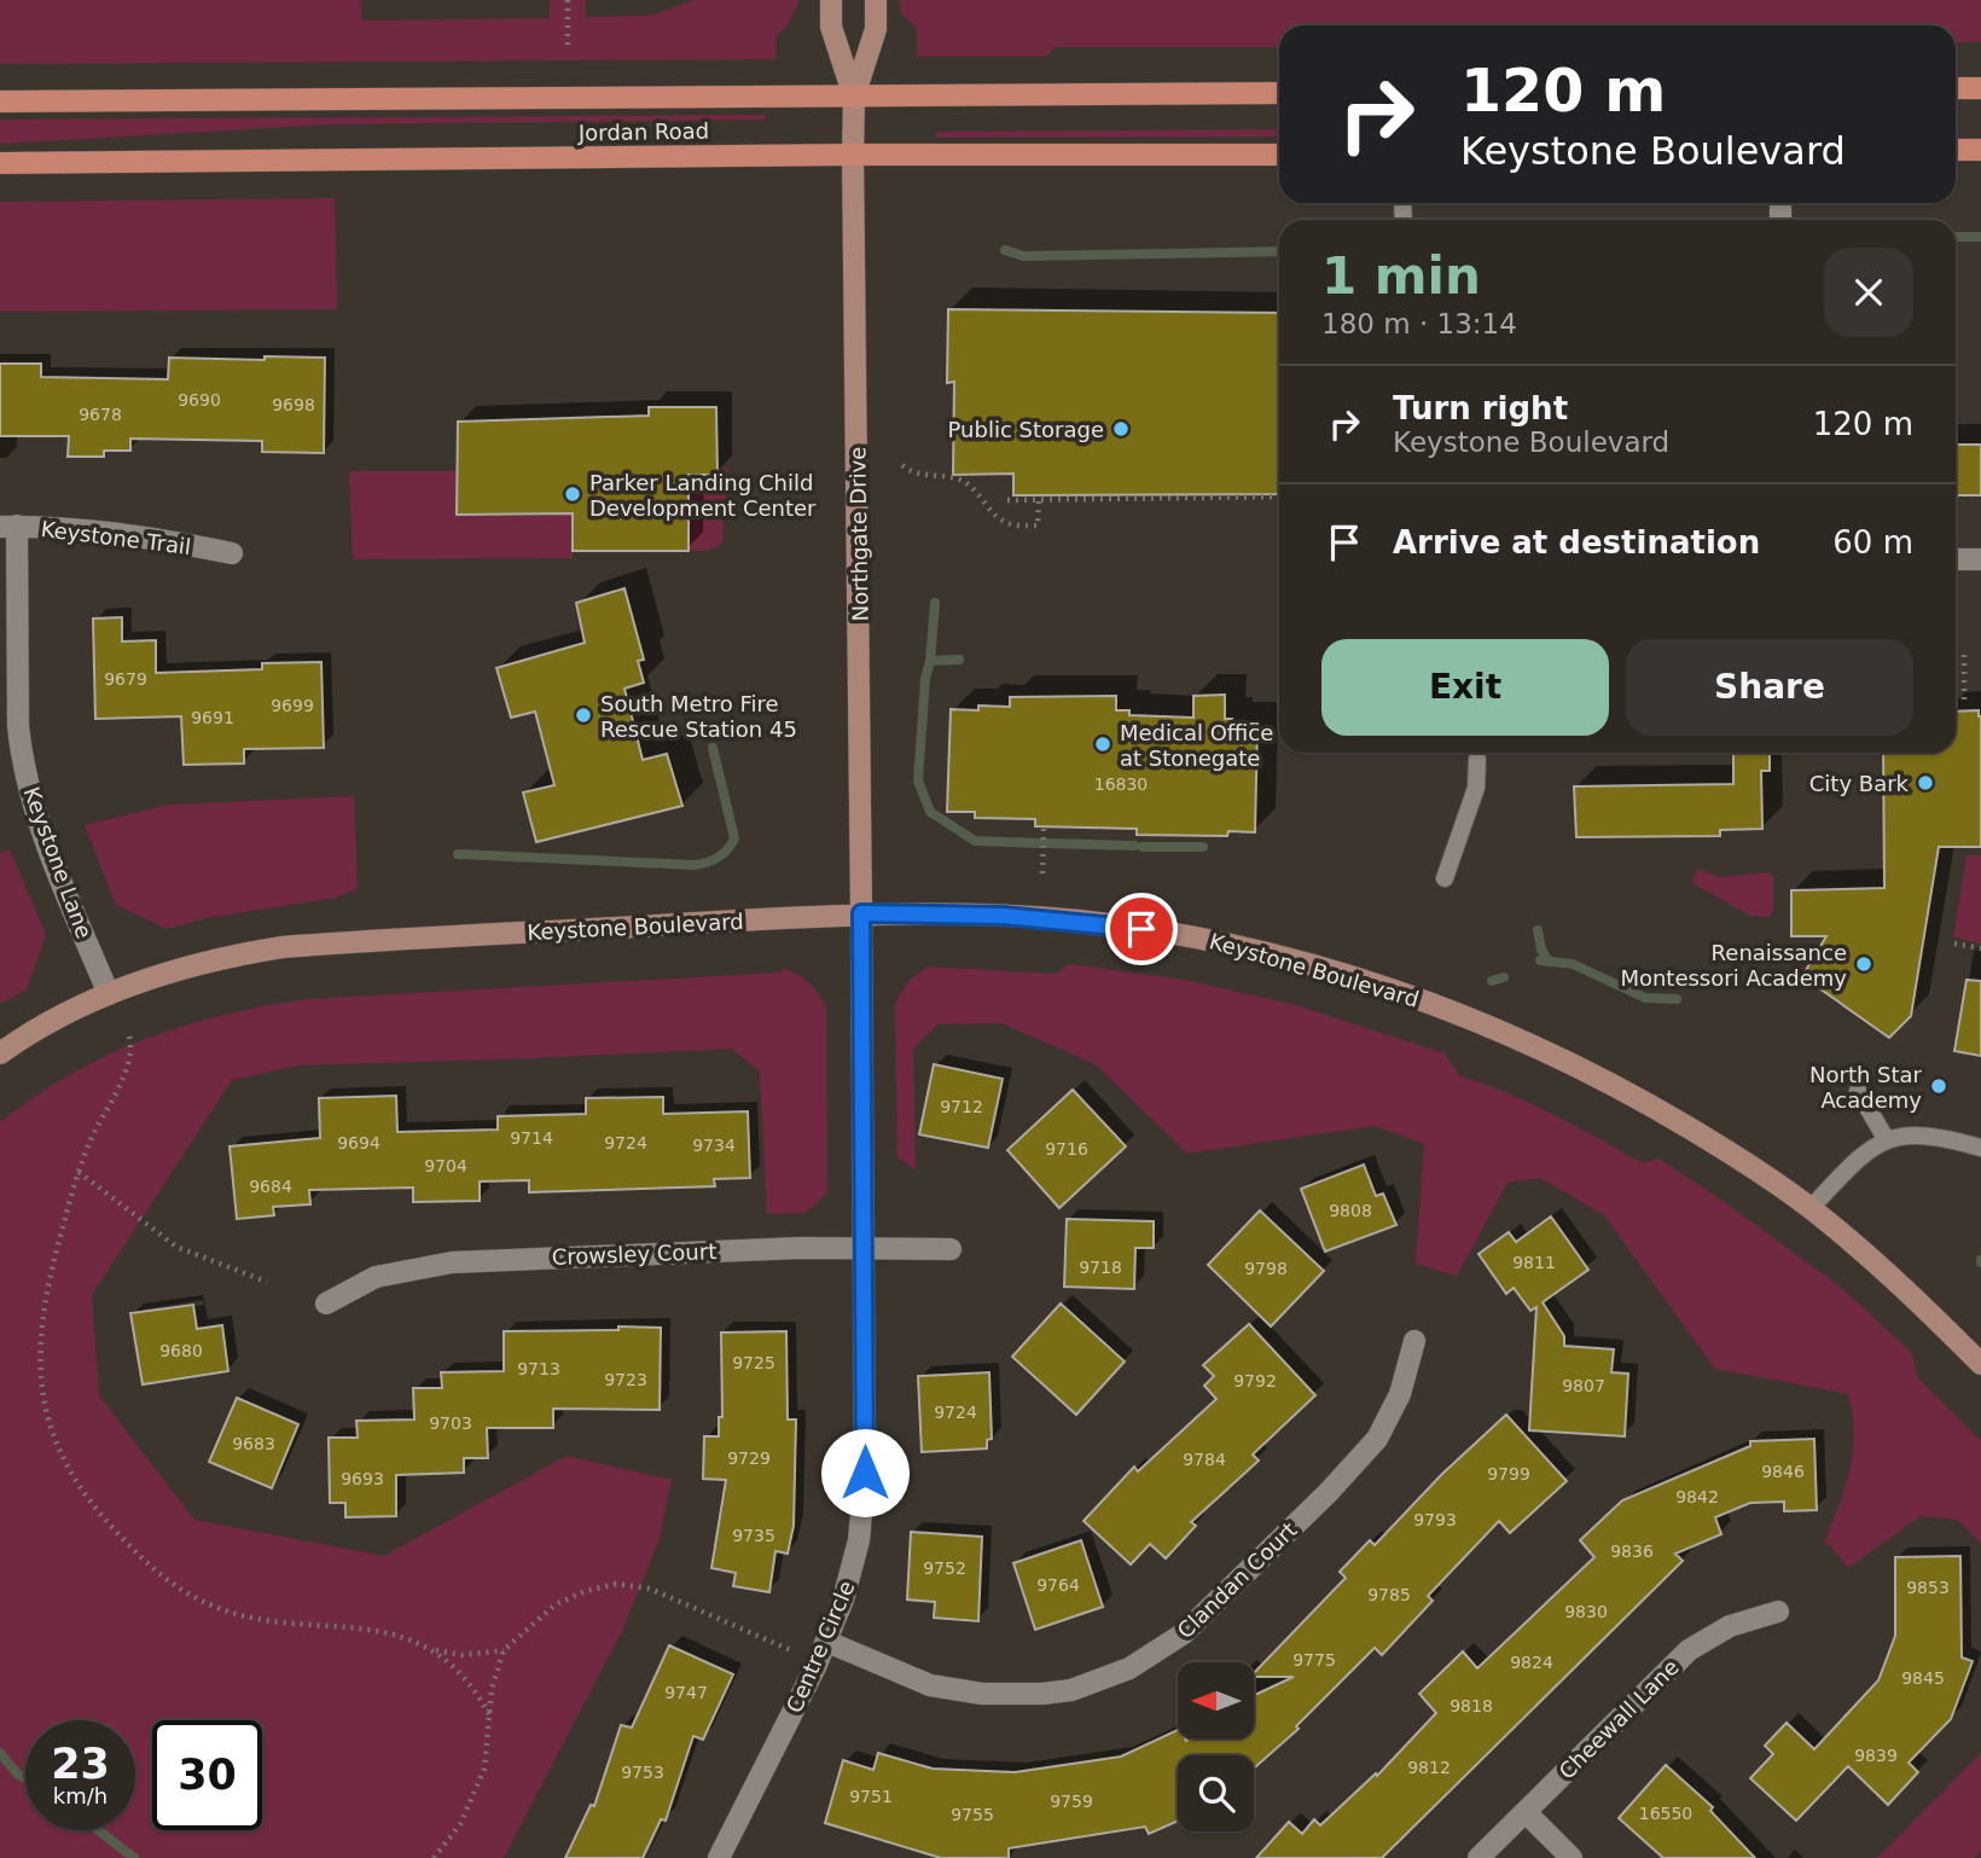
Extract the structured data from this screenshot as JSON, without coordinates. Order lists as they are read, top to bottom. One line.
{"streets":{"main road":["Jordan Road"],"street":["Northgate Drive","Keystone Trail","Keystone Lane","Keystone Boulevard","Crowsley Court","Clandan Court","Centre Circle","Cheewall Lane"]},"crossings":[["Jordan Road","Northgate Drive"],["Northgate Drive","Keystone Boulevard"],["Northgate Drive","Centre Circle"],["Keystone Trail","Keystone Lane"],["Keystone Lane","Keystone Boulevard"],["Keystone Boulevard","Centre Circle"],["Crowsley Court","Centre Circle"],["Clandan Court","Centre Circle"]],"places":["Public Storage","Parker Landing Child Development Center","South Metro Fire Rescue Station 45","Medical Office at Stonegate","City Bark","Renaissance Montessori Academy","North Star Academy"],"house_numbers":["9690","9698","9678","9679","9699","9691","16830","9712","9714","9694","9724","9734","9716","9704","9684","9808","9811","9718","9798","9680","9725","9713","9723","9792","9807","9724","9703","9683","9729","9784","9846","9799","9693","9842","9793","9735","9836","9752","9764","9853","9785","9830","9775","9824","9845","9747","9818","9839","9812","9753","9751","9759","16550","9755"],"north":"left","page":{"turn":["120 m","Keystone Boulevard"],"heading":["1 min","180 m · 13:14"],"list":[{"name":"Turn right","note":"Keystone Boulevard","value":"120 m"},{"name":"Arrive at destination","value":"60 m"}],"buttons":["Exit","Share"],"speed":"23 km/h","limit":"30"}}
